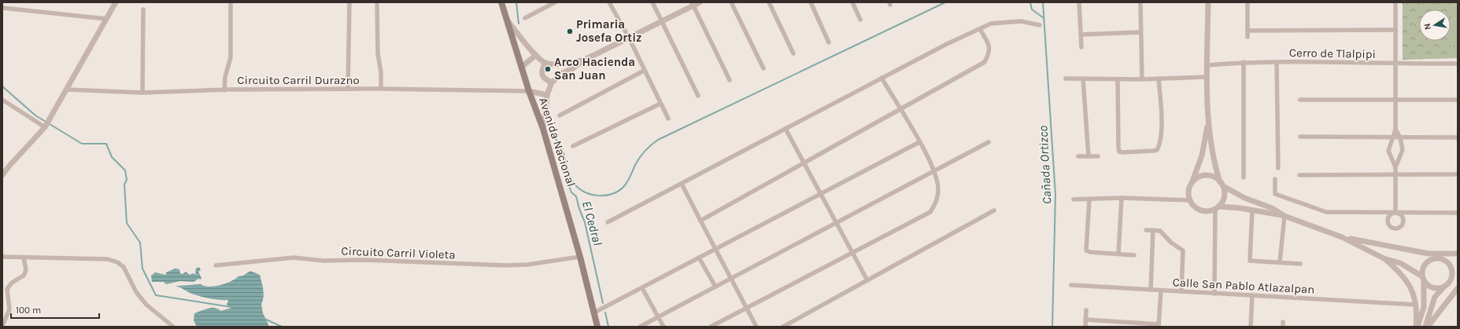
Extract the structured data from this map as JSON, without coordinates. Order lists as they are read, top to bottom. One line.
{"streets":{"main road":["Avenida Nacional"],"street":["Cerro de Tlalpipi","Circuito Carril Durazno","Circuito Carril Violeta","Calle San Pablo Atlazalpan"]},"crossings":[["Circuito Carril Durazno","Avenida Nacional"],["Avenida Nacional","Circuito Carril Violeta"]],"water":["Cañada Ortizco","El Cedral"],"places":["Primaria Josefa Ortiz","Arco Hacienda San Juan"],"scale_bar":"100 m","north":"left"}
